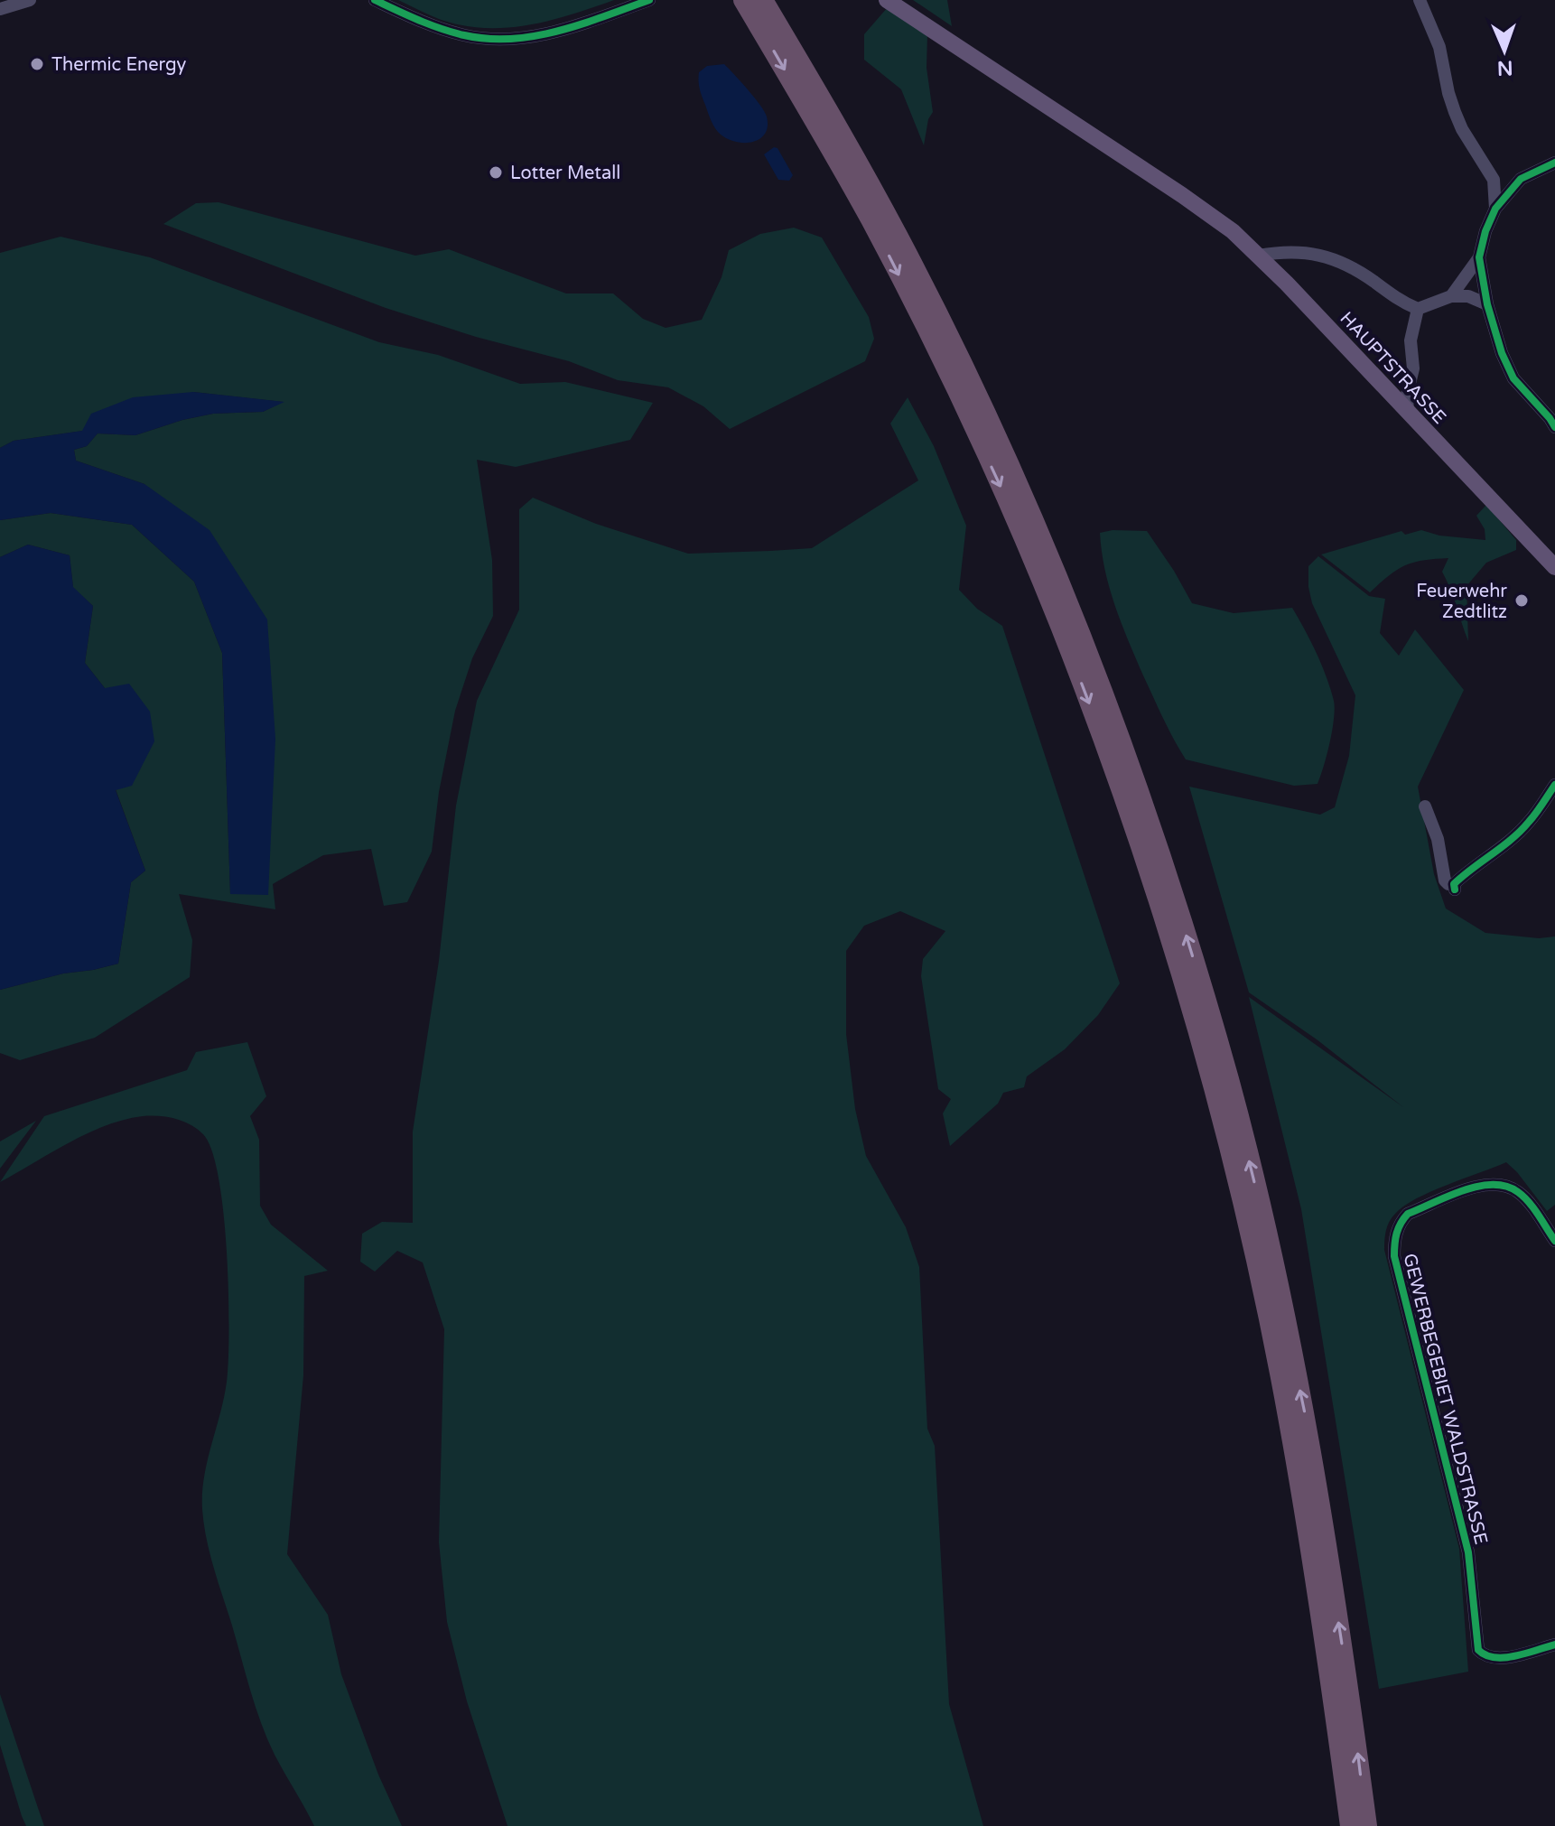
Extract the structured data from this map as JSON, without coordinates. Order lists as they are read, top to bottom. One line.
{"streets":{"main road":["HAUPTSTRASSE"],"street":["GEWERBEGEBIET WALDSTRASSE"]},"places":["Thermic Energy","Lotter Metall","Feuerwehr Zedtlitz"],"north":"bottom"}
